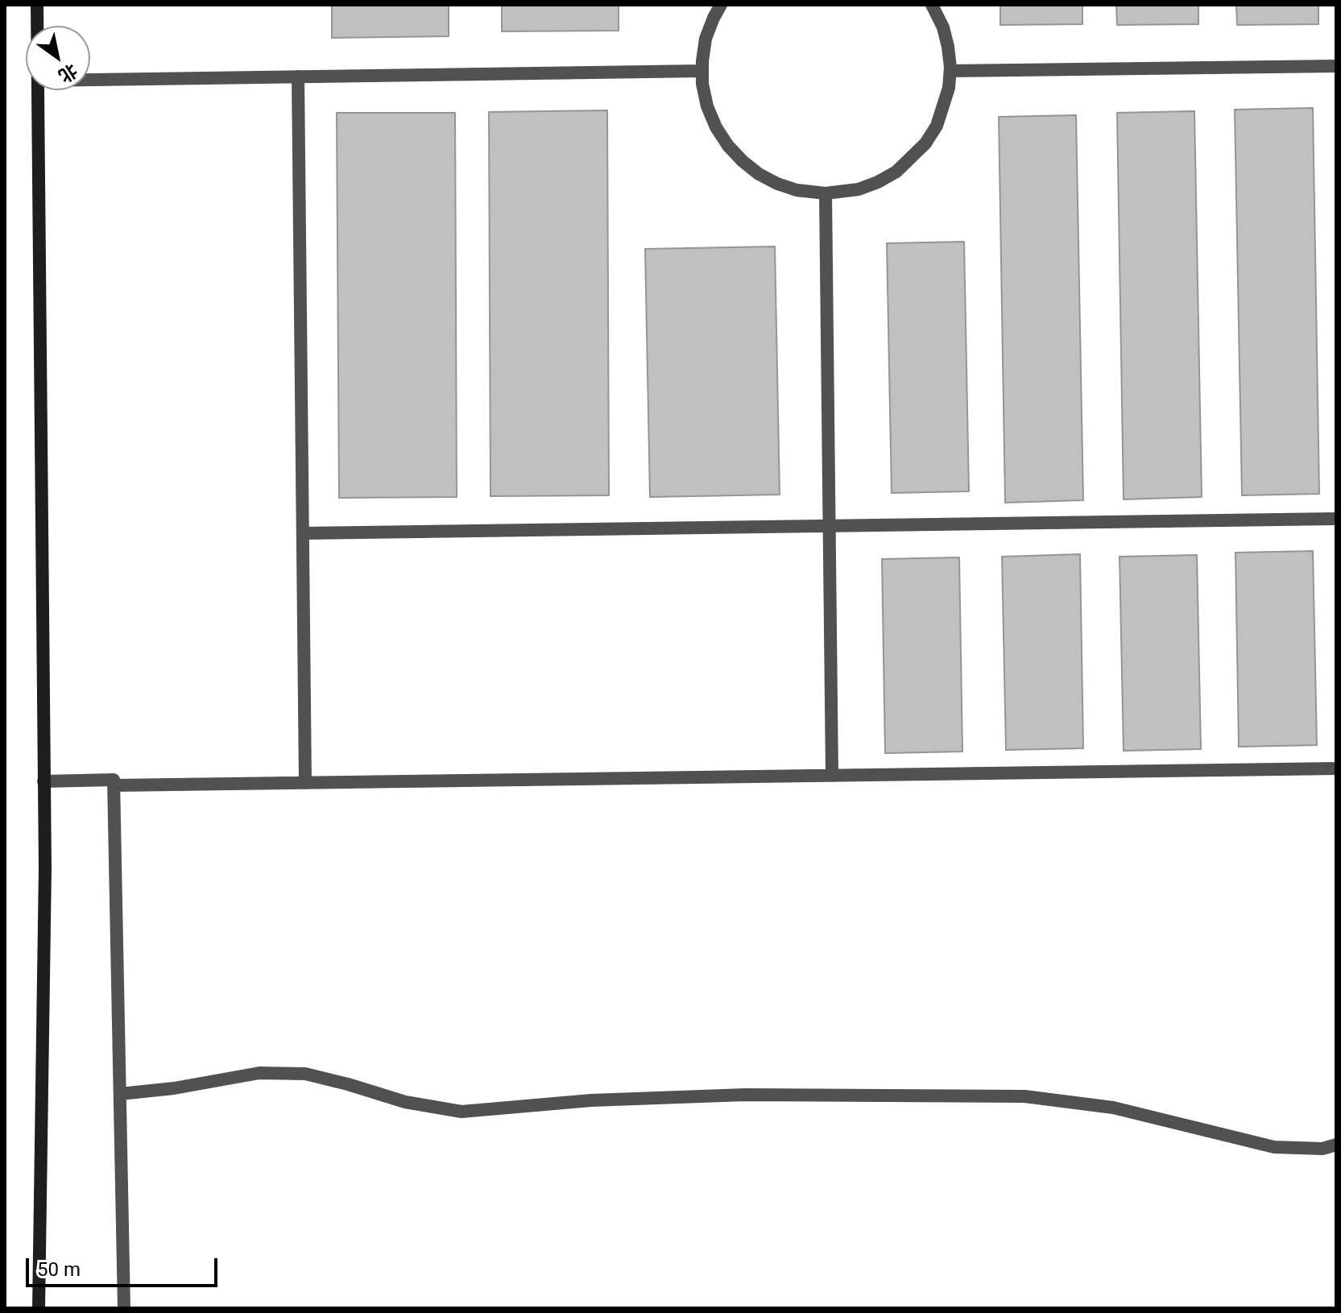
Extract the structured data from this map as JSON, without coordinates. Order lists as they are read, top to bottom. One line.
{"scale_bar":"50 m","north":"bottom right"}
